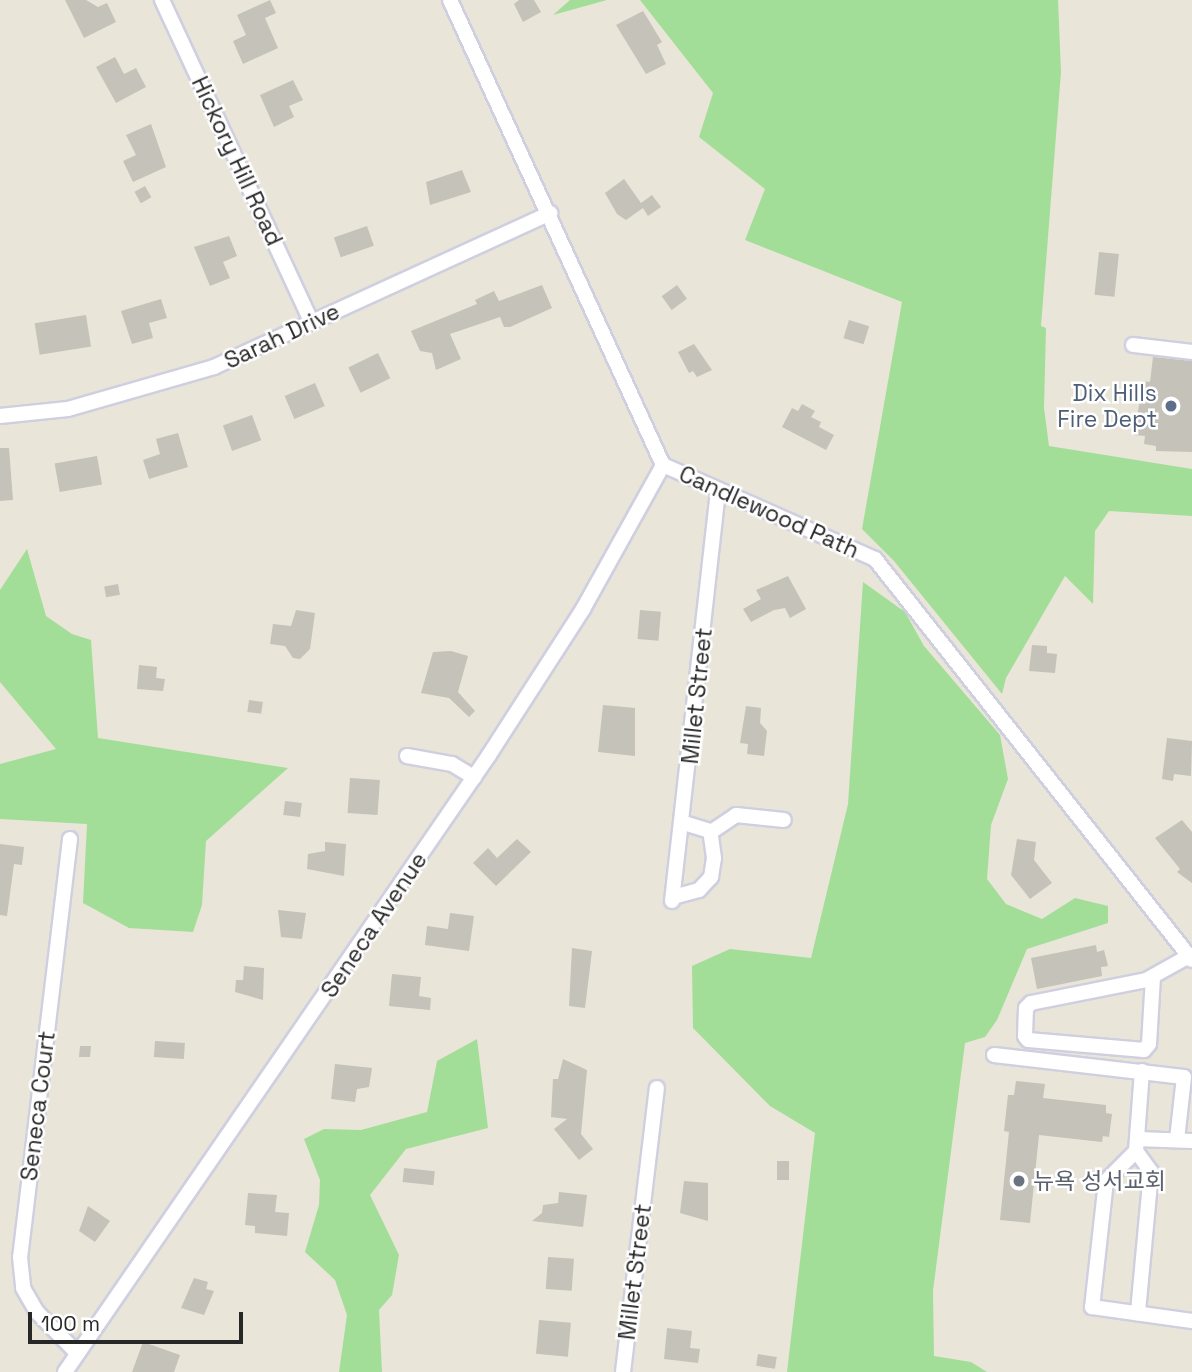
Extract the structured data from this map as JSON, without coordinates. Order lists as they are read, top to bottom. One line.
{"streets":{"street":["Hickory Hill Road","Sarah Drive","Candlewood Path","Millet Street","Seneca Avenue","Seneca Court"]},"crossings":[["Hickory Hill Road","Sarah Drive"],["Sarah Drive","Candlewood Path"],["Candlewood Path","Millet Street"],["Candlewood Path","Seneca Avenue"],["Seneca Avenue","Seneca Court"]],"places":["Dix Hills Fire Dept","뉴욕 성서교회"],"scale_bar":"100 m"}
